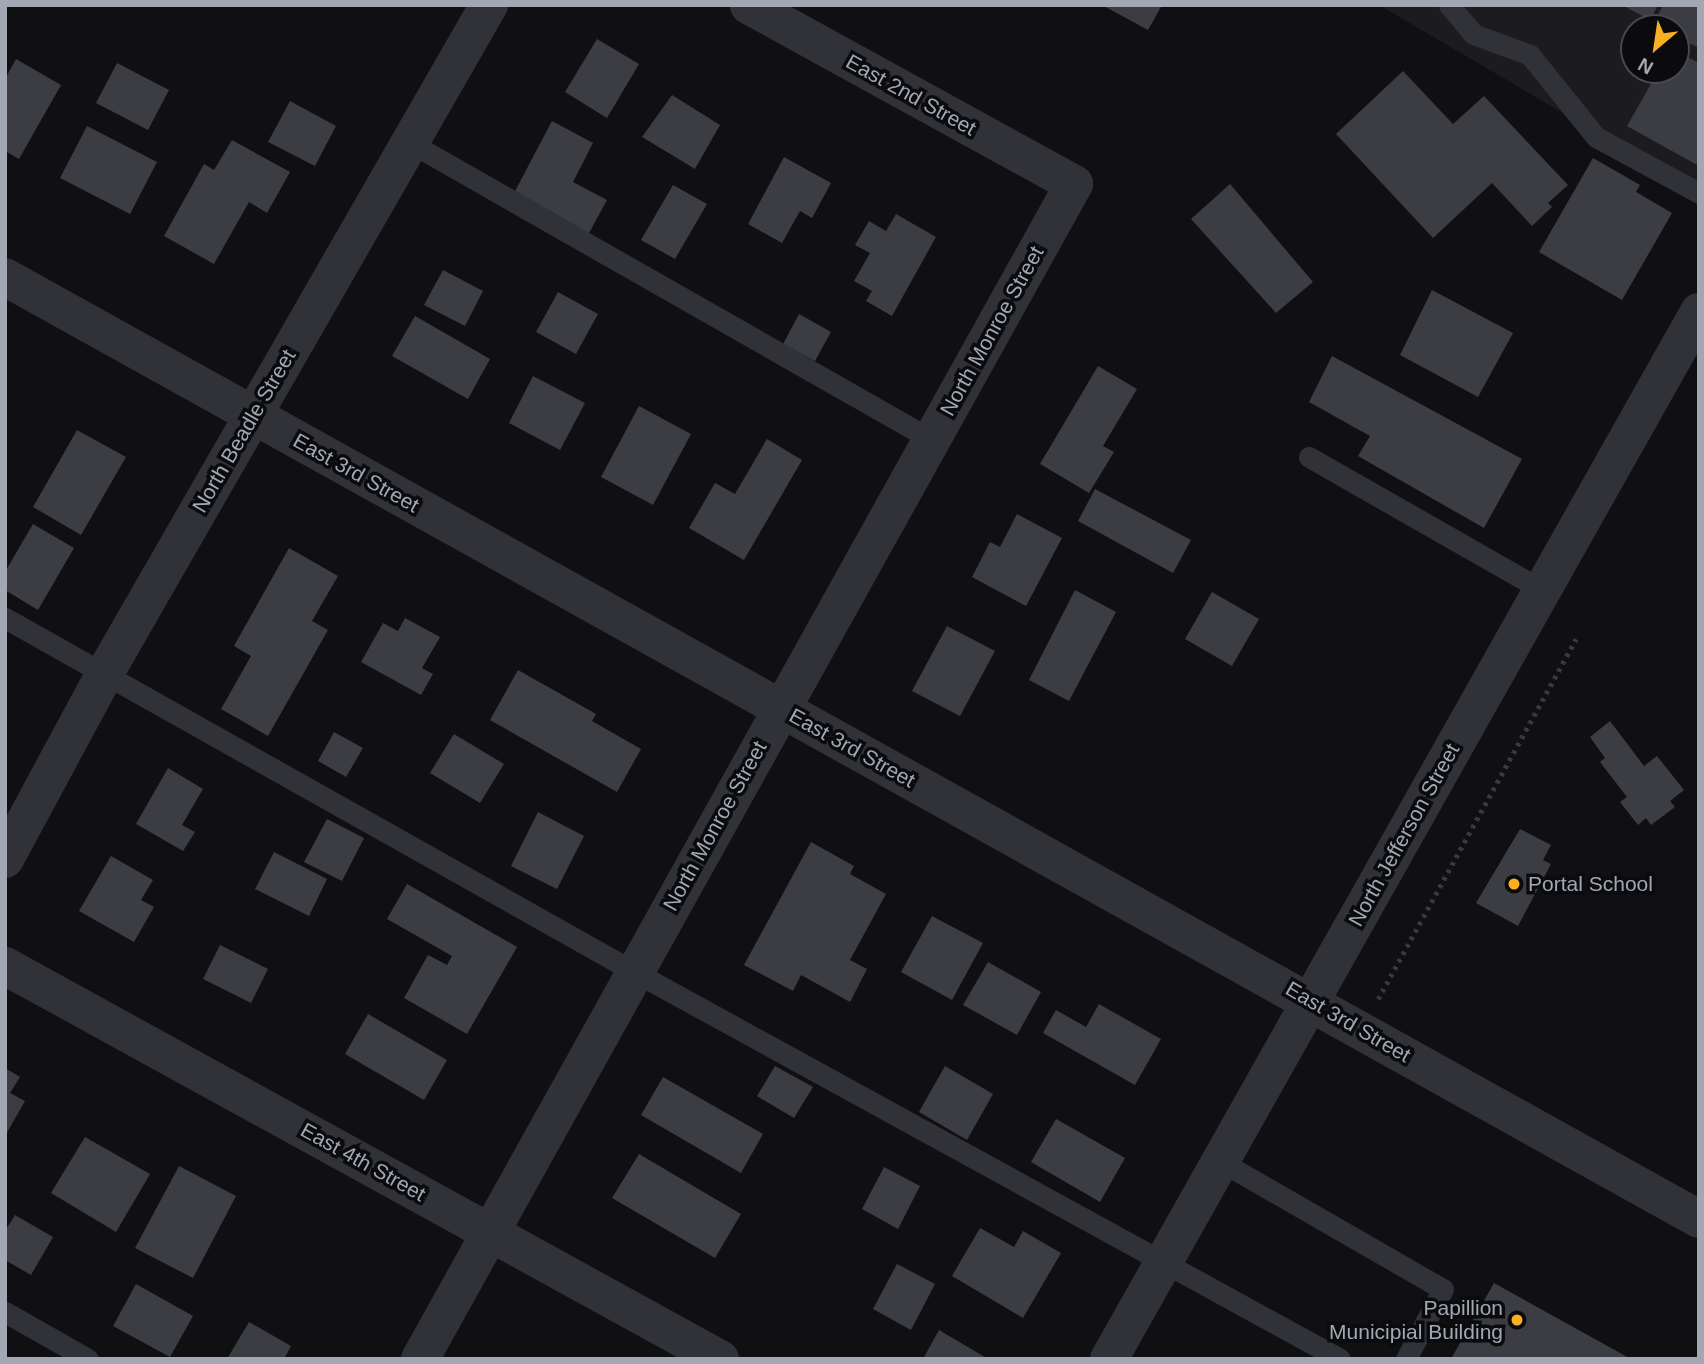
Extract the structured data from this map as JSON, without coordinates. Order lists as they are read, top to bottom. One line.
{"streets":{"street":["East 2nd Street","North Monroe Street","North Beadle Street","East 3rd Street","North Jefferson Street","East 4th Street"]},"crossings":[["East 2nd Street","North Monroe Street"],["North Monroe Street","East 3rd Street"],["North Monroe Street","East 4th Street"],["North Beadle Street","East 3rd Street"],["East 3rd Street","North Jefferson Street"]],"places":["Portal School","Papillion Municipial Building"],"north":"bottom left"}
